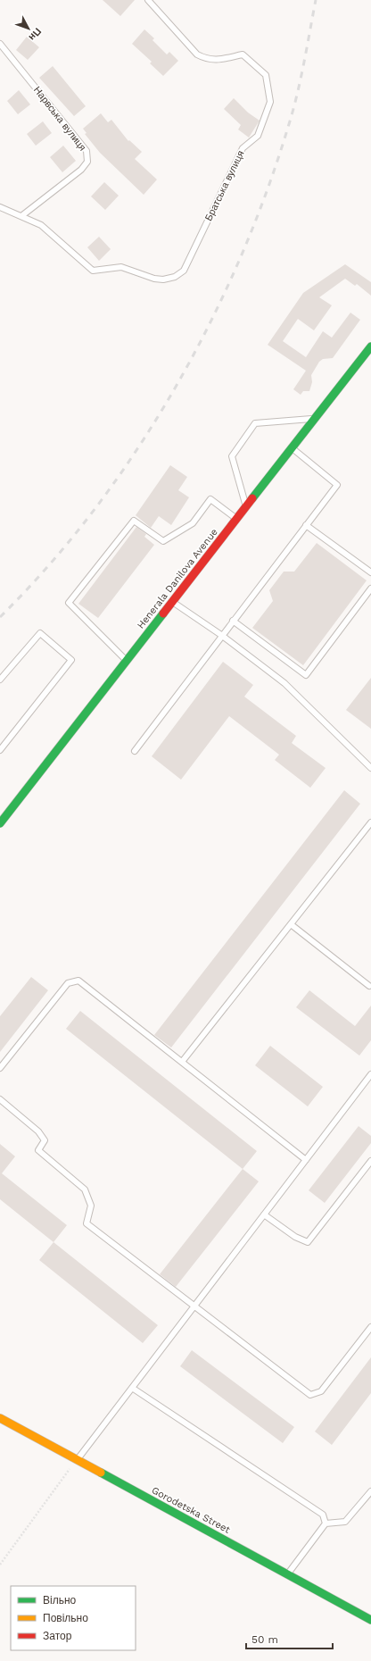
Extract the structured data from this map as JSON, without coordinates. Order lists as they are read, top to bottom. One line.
{"streets":{"main road":["Henerala Danilova Avenue","Gorodetska Street"],"lane":["Нарвська вулиця","Братська вулиця"]},"crossings":[["Нарвська вулиця","Братська вулиця"]],"legend":["Вільно","Повільно","Затор"],"scale_bar":"50 m","north":"bottom right"}
